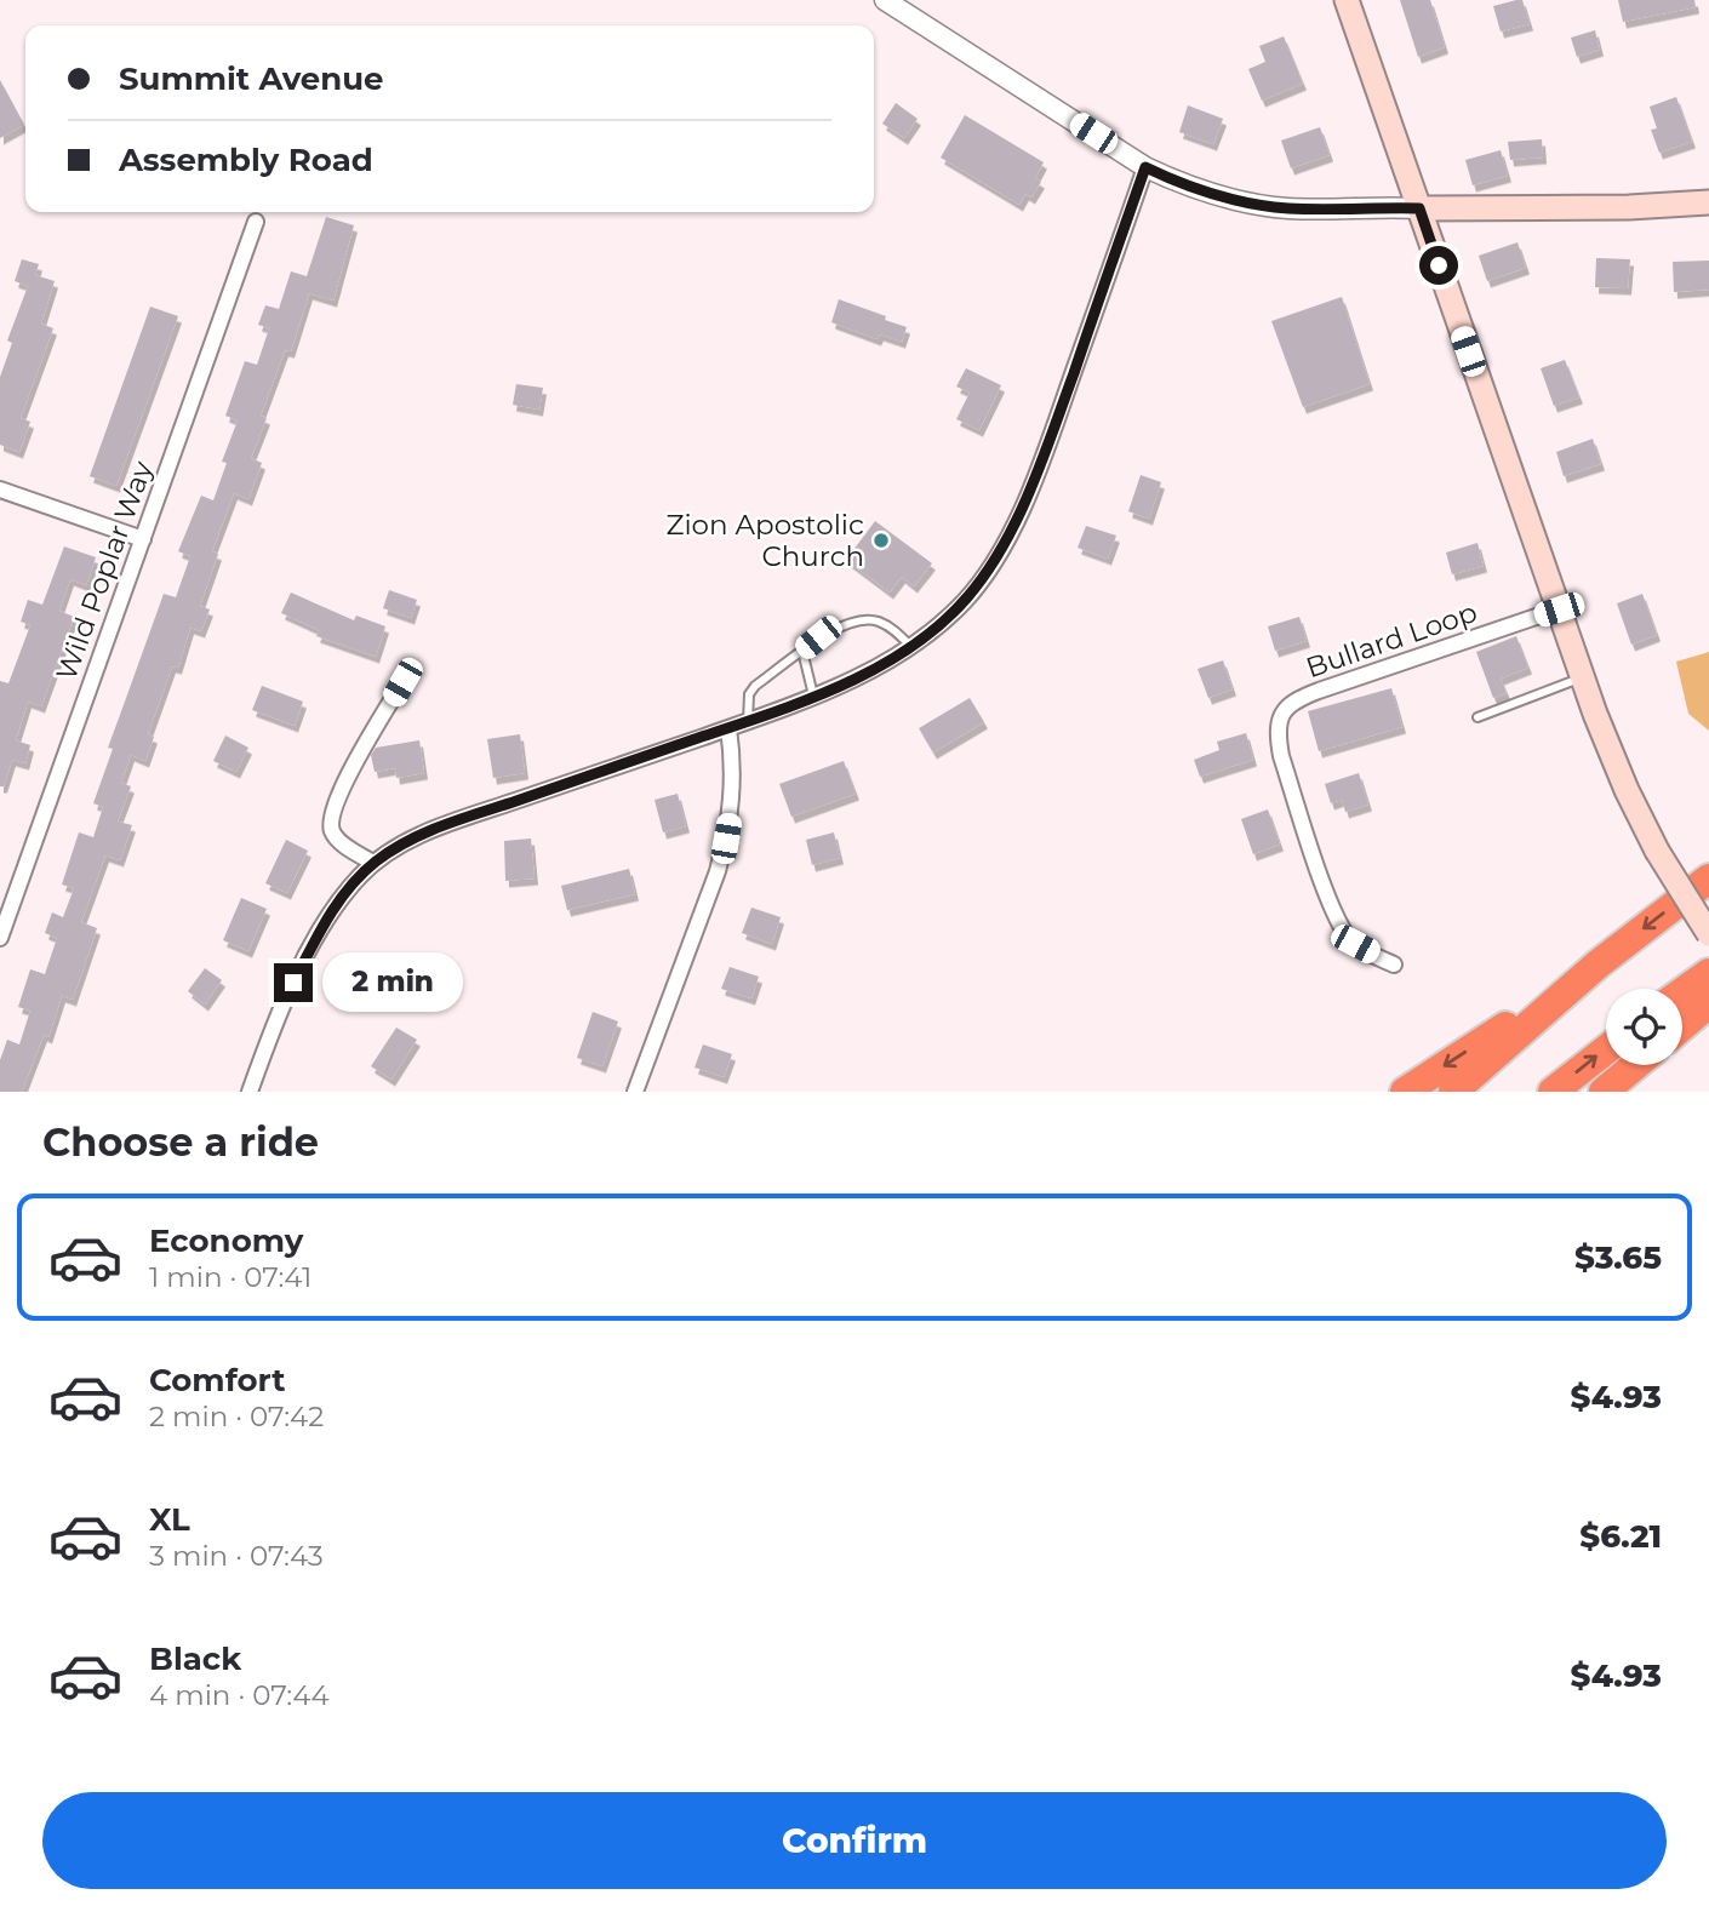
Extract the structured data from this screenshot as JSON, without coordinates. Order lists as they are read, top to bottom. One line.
{"streets":{"street":["Wild Poplar Way","Bullard Loop"]},"places":["Zion Apostolic Church"],"page":{"banner":["Summit Avenue","Assembly Road"],"bubble":"2 min","heading":"Choose a ride","list":[{"name":"Economy","note":"1 min · 07:41","value":"$3.65"},{"name":"Comfort","note":"2 min · 07:42","value":"$4.93"},{"name":"XL","note":"3 min · 07:43","value":"$6.21"},{"name":"Black","note":"4 min · 07:44","value":"$4.93"}],"buttons":"Confirm"}}
